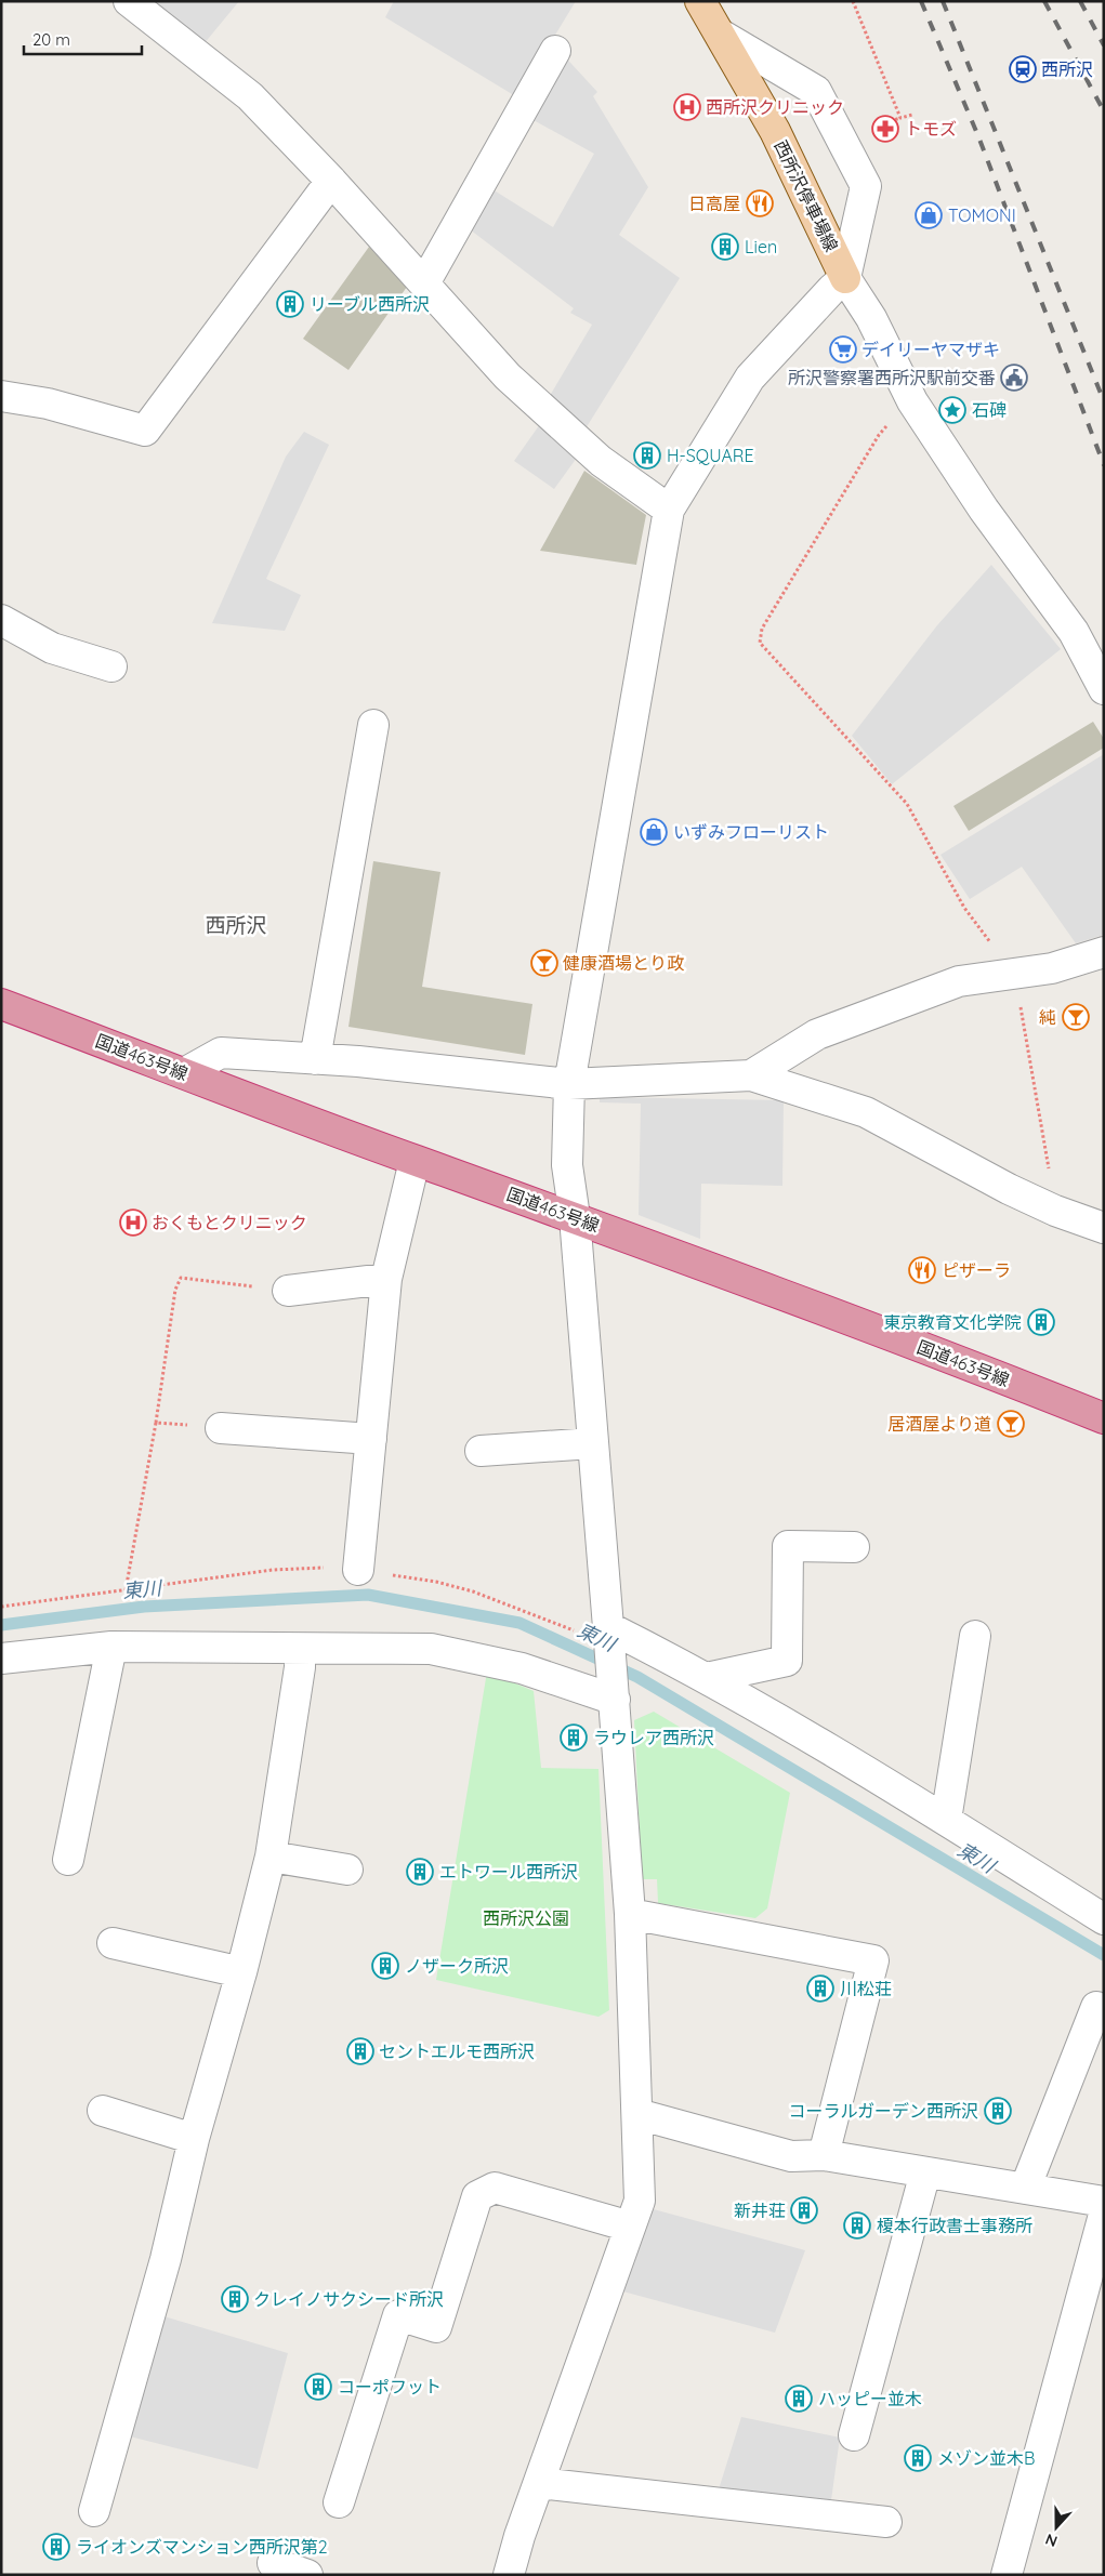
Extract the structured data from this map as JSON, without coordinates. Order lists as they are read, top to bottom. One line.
{"streets":{"highway":["国道463号線"],"main road":["西所沢停車場線"]},"districts":["西所沢"],"water":["東川"],"parks":["西所沢公園"],"places":{"station":["西所沢"],"hospital":["西所沢クリニック","おくもとクリニック"],"pharmacy":["トモズ"],"restaurant":["日高屋","ピザーラ"],"shop":["TOMONI","いずみフローリスト"],"building":["Lien","リーブル西所沢","H-SQUARE","東京教育文化学院","ラウレア西所沢","エトワール西所沢","ノザーク所沢","川松荘","セントエルモ西所沢","コーラルガーデン西所沢","新井荘","榎本行政書士事務所","クレイノサクシード所沢","コーポフット","ハッピー並木","メゾン並木B","ライオンズマンション西所沢第2"],"supermarket":["デイリーヤマザキ"],"public building":["所沢警察署西所沢駅前交番"],"place":["石碑"],"bar":["健康酒場とり政","純","居酒屋より道"]},"scale_bar":"20 m","north":"bottom"}
